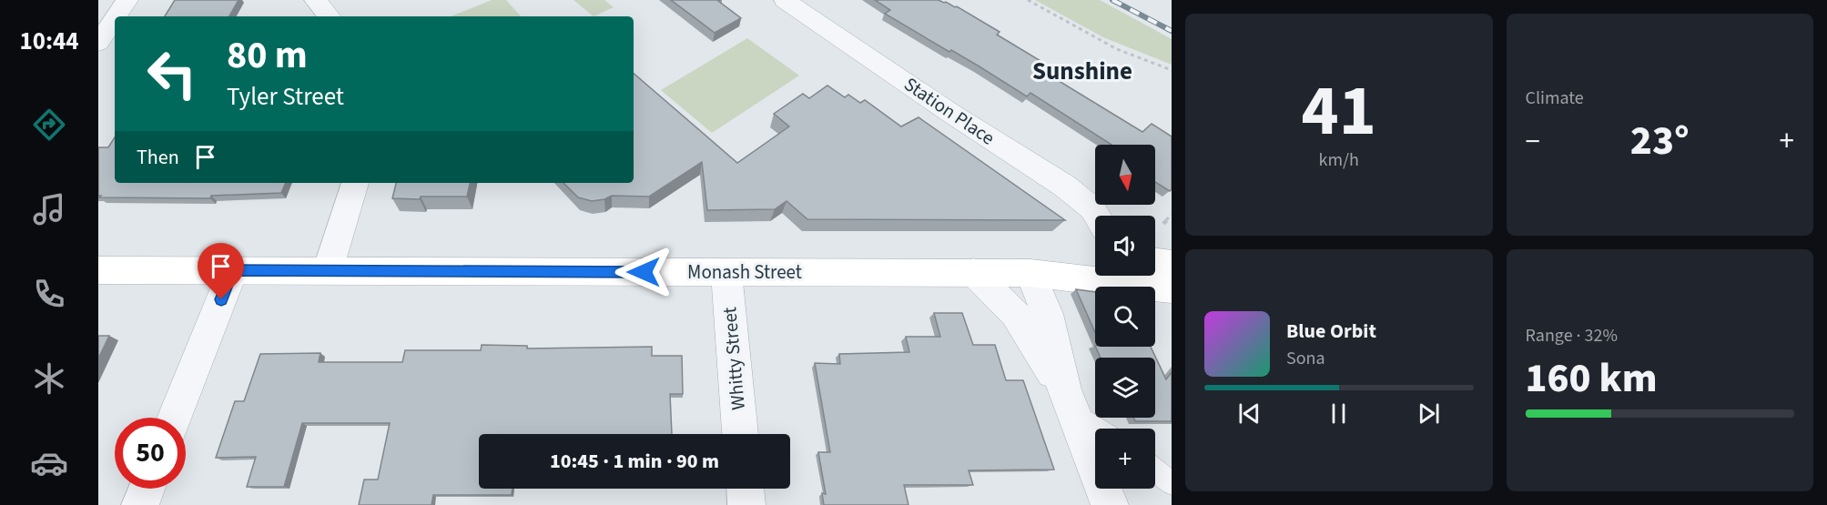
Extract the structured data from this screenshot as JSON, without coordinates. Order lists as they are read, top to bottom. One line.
{"streets":{"main road":["Monash Street"],"street":["Station Place","Whitty Street"]},"crossings":[["Monash Street","Whitty Street"]],"districts":["Sunshine"],"north":"bottom","page":{"tabs":"10:44","tile":[["41","km/h"],"Climate",["Range · 32%","160 km"]],"turn":["80 m","Tyler Street"],"heat":["−","23°","+"],"then":"Then","map_buttons":"+","song":["Blue Orbit","Sona"],"limit":"50","trip":"10:45 · 1 min · 90 m"}}
